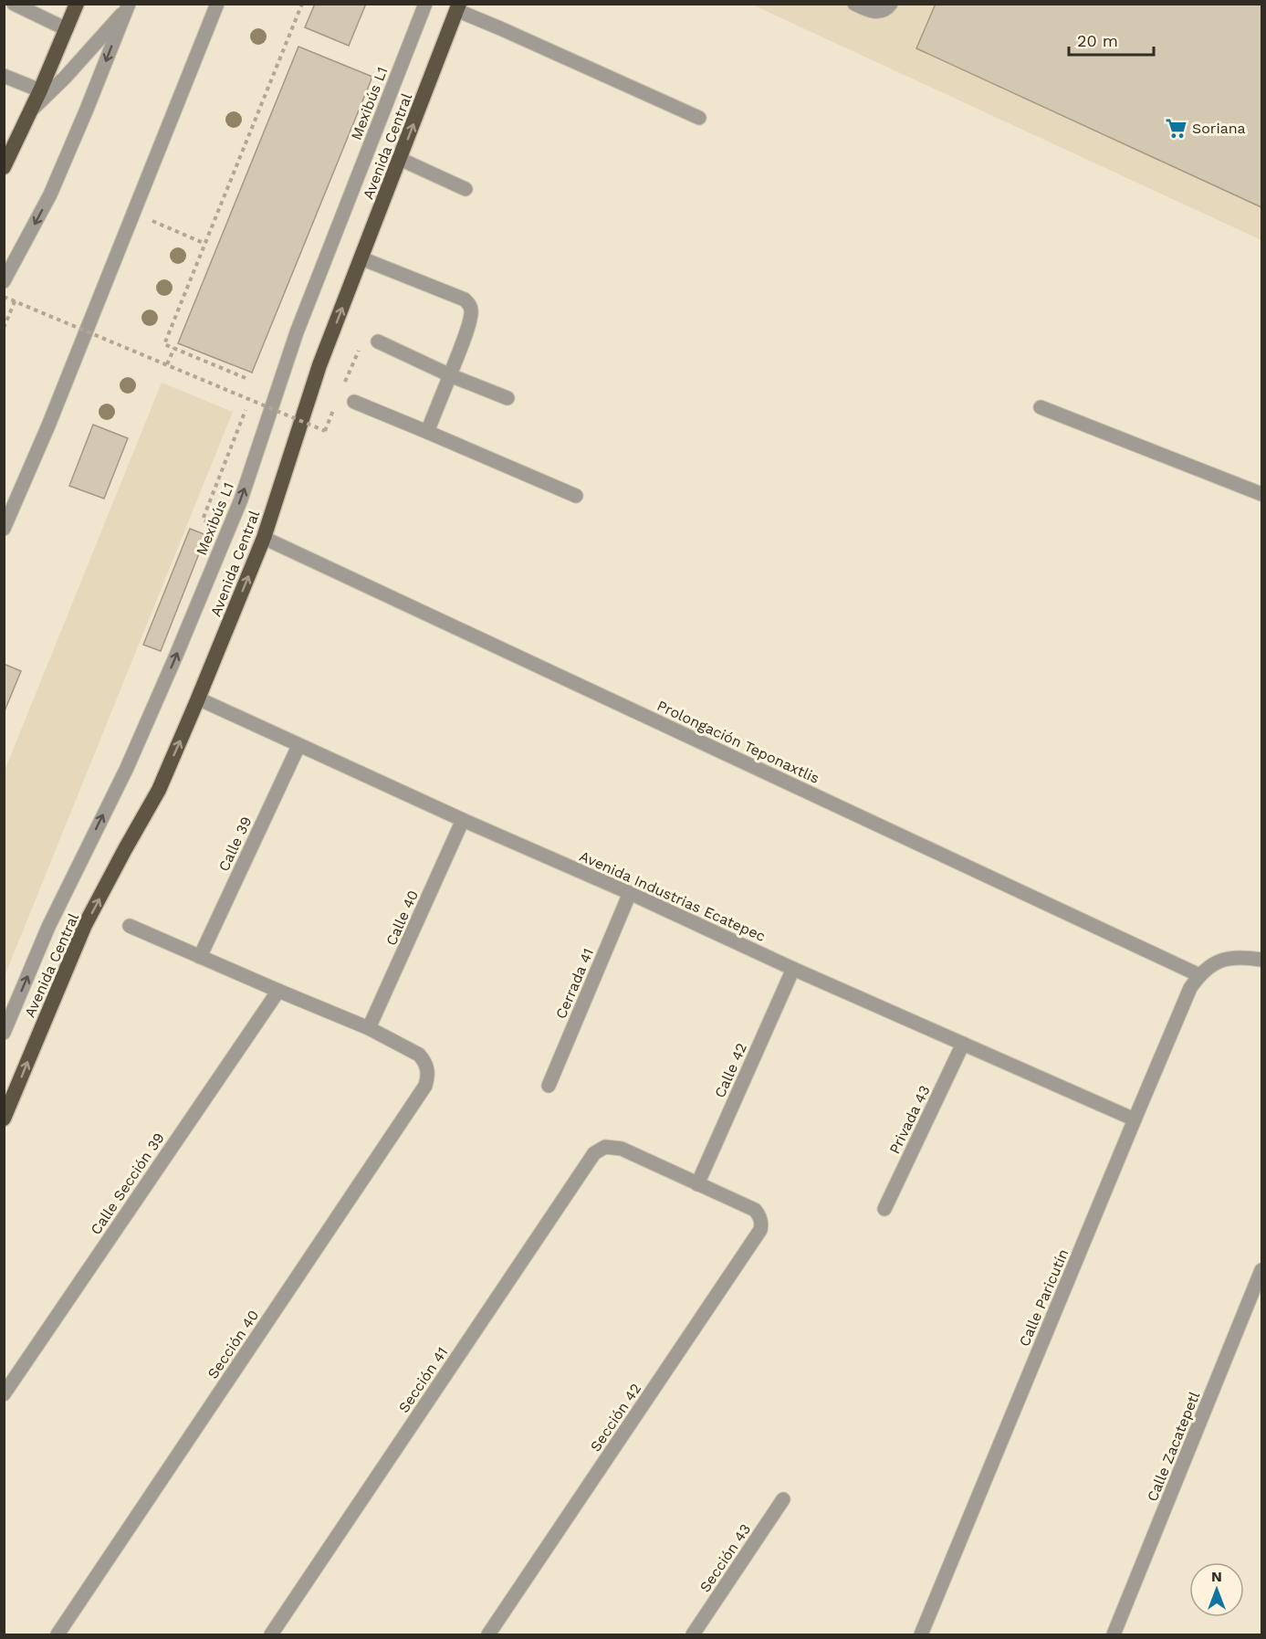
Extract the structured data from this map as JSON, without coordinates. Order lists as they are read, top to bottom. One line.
{"streets":{"highway":["Avenida Central"],"street":["Mexibús L1","Prolongación Teponaxtlis","Calle 39","Avenida Industrias Ecatepec","Calle 40","Cerrada 41","Calle 42","Privada 43","Calle Sección 39","Calle Paricutín","Sección 40","Sección 41","Sección 42","Calle Zacatepetl","Sección 43"]},"crossings":[["Avenida Central","Prolongación Teponaxtlis"],["Avenida Central","Avenida Industrias Ecatepec"],["Prolongación Teponaxtlis","Calle Paricutín"],["Calle 39","Avenida Industrias Ecatepec"],["Avenida Industrias Ecatepec","Calle 40"],["Avenida Industrias Ecatepec","Cerrada 41"],["Avenida Industrias Ecatepec","Calle 42"],["Avenida Industrias Ecatepec","Privada 43"],["Avenida Industrias Ecatepec","Calle Paricutín"],["Calle 40","Sección 40"],["Calle 42","Sección 41"],["Calle 42","Sección 42"],["Sección 41","Sección 42"]],"one_way":["Mexibús L1","Avenida Central"],"places":{"supermarket":["Soriana"]},"scale_bar":"20 m","north":"top"}
